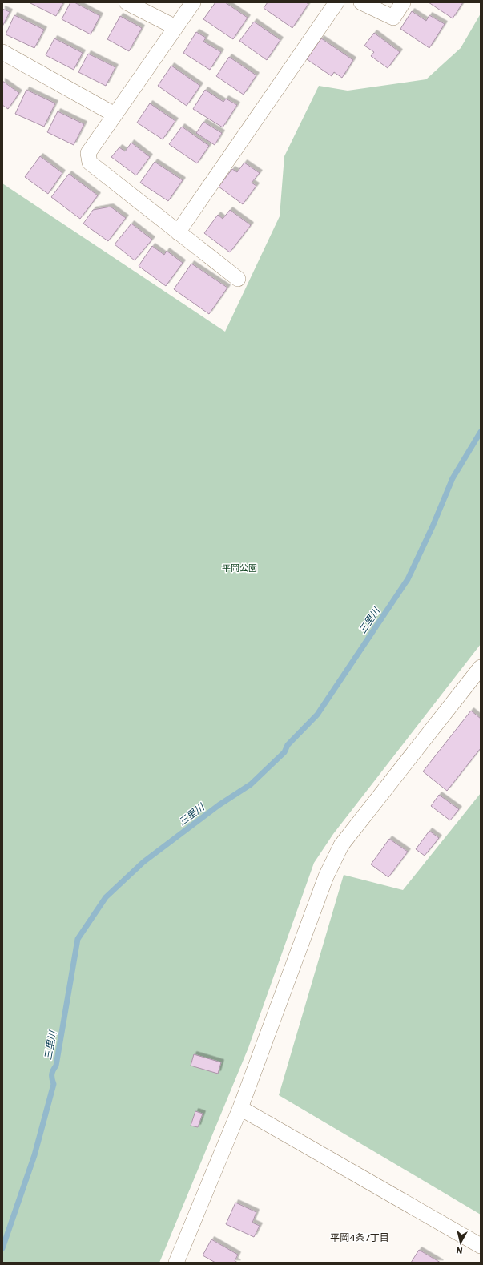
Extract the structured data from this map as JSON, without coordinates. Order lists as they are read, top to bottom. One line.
{"districts":["平岡4条7丁目"],"water":["三里川"],"parks":["平岡公園"],"north":"bottom"}
